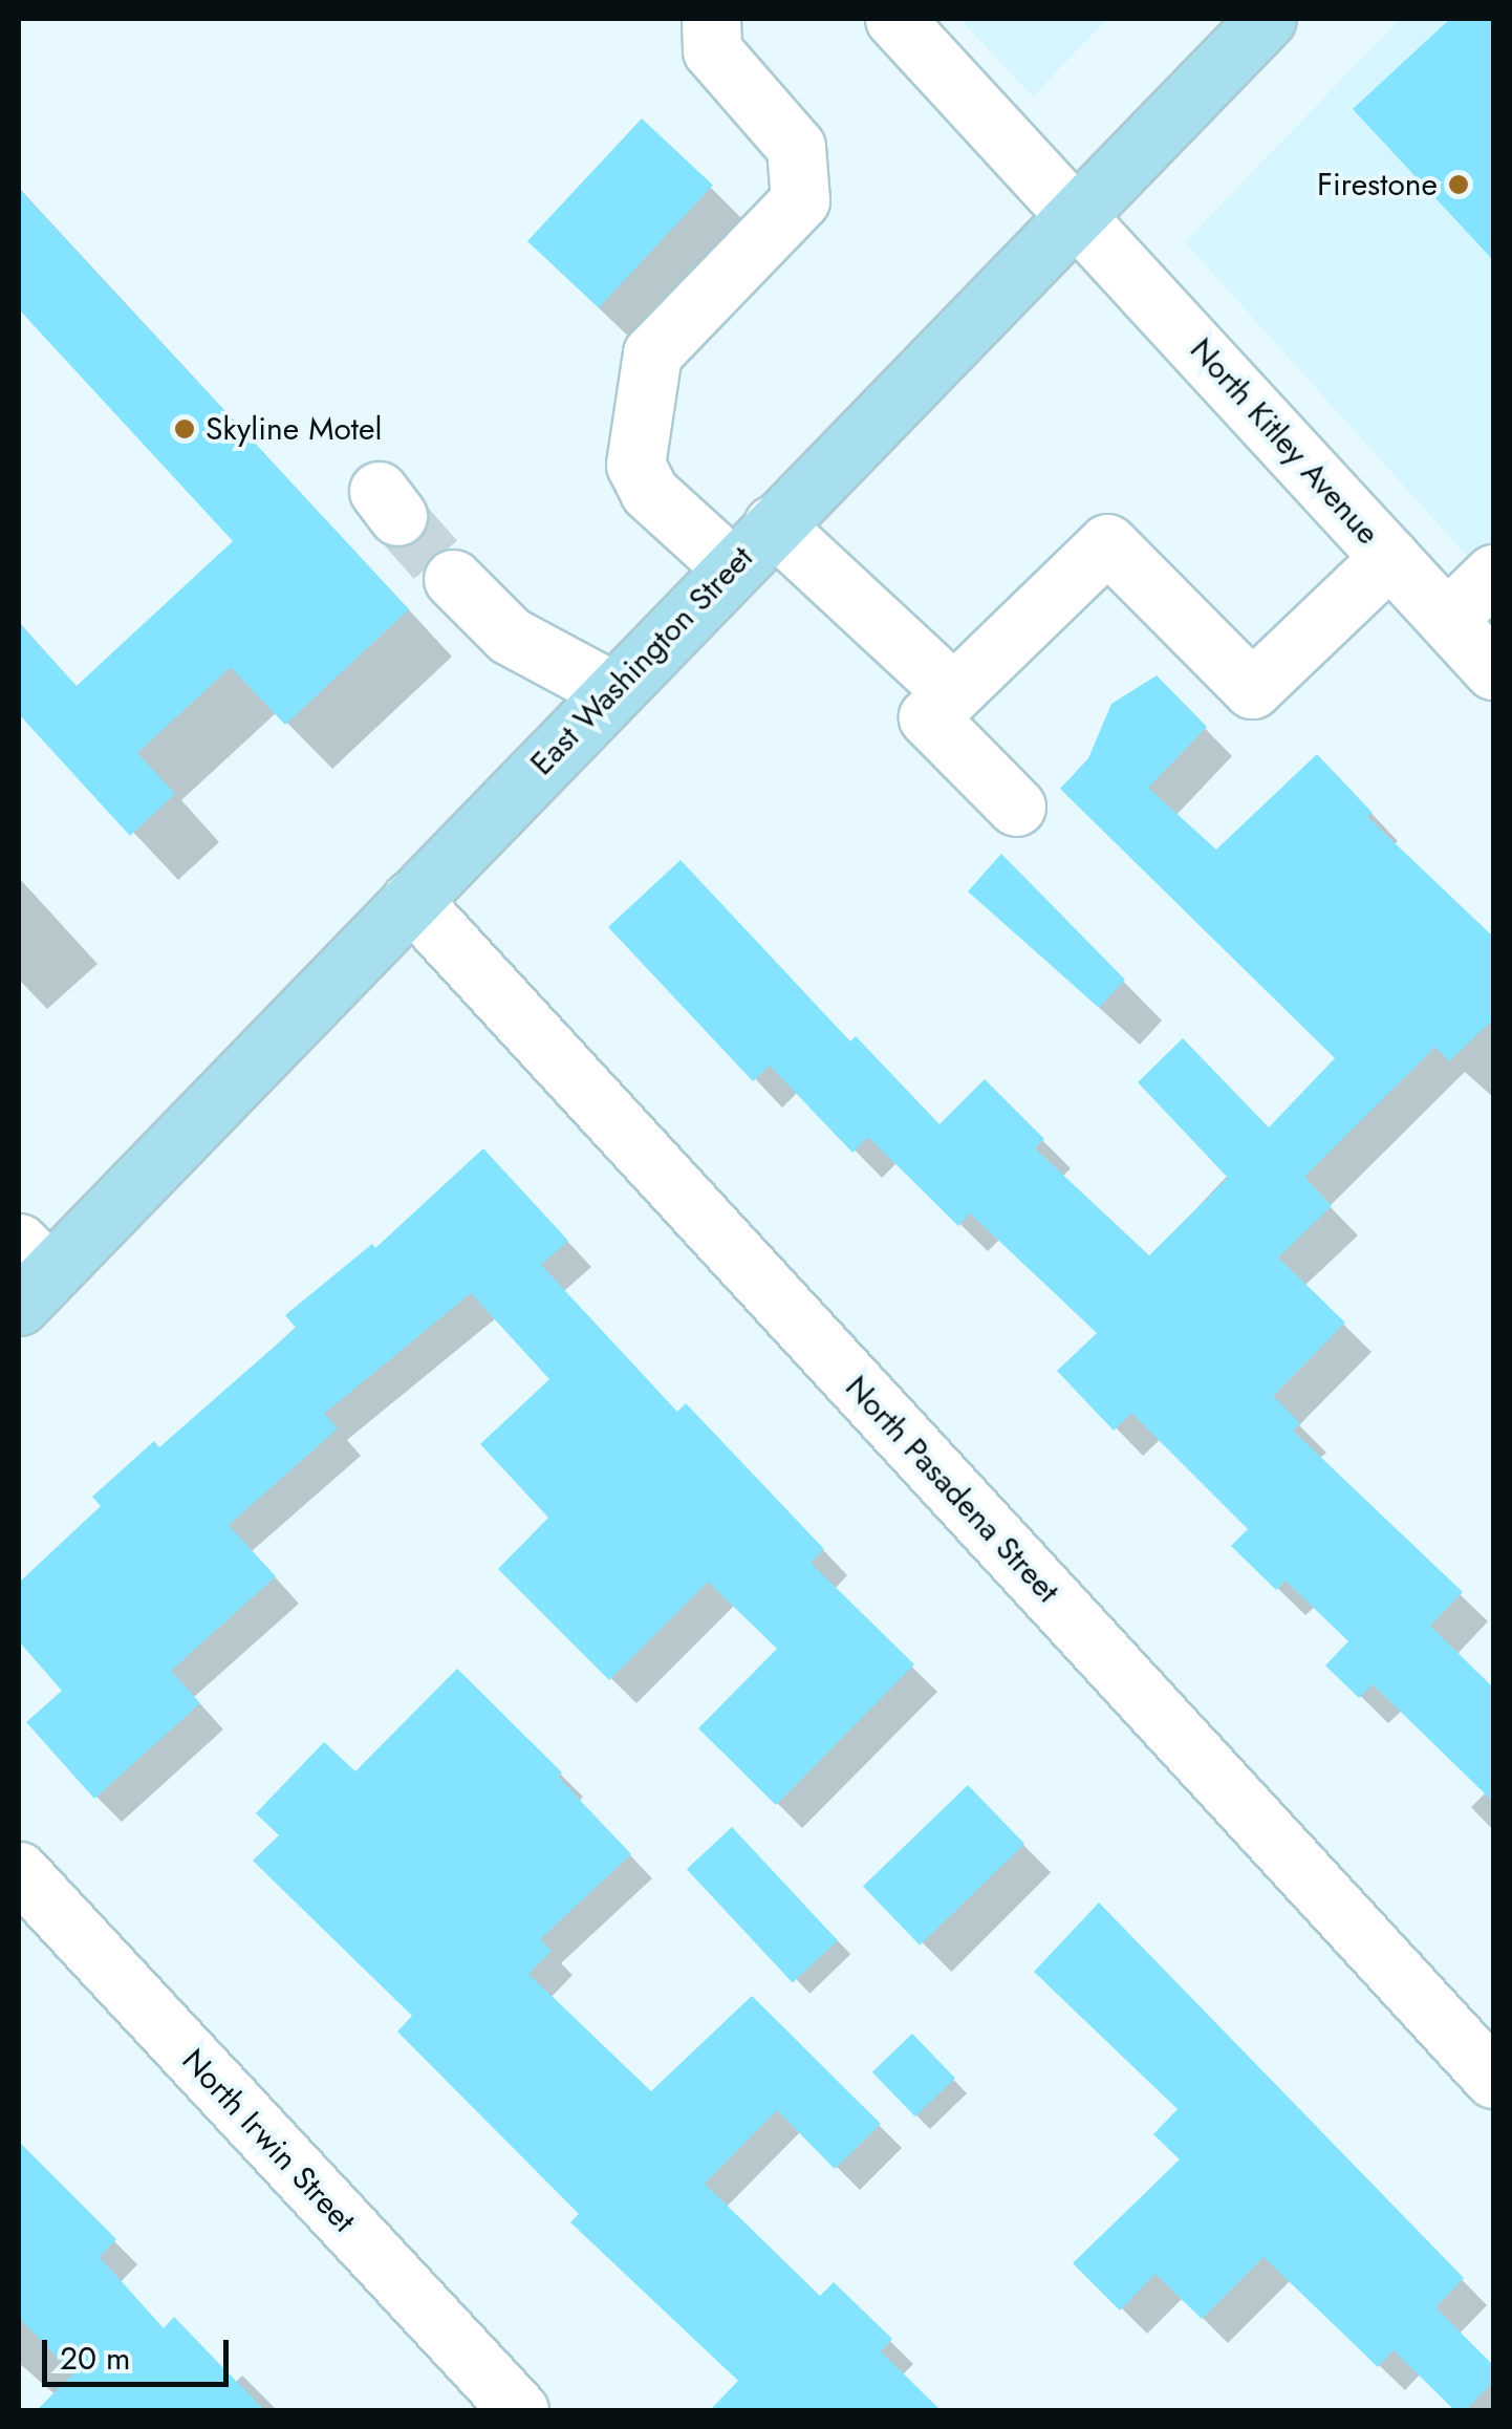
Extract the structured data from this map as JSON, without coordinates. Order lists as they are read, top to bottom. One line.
{"streets":{"main road":["East Washington Street"],"street":["North Kitley Avenue","North Pasadena Street","North Irwin Street"]},"crossings":[["North Kitley Avenue","East Washington Street"],["East Washington Street","North Pasadena Street"]],"places":["Firestone","Skyline Motel"],"scale_bar":"20 m"}
